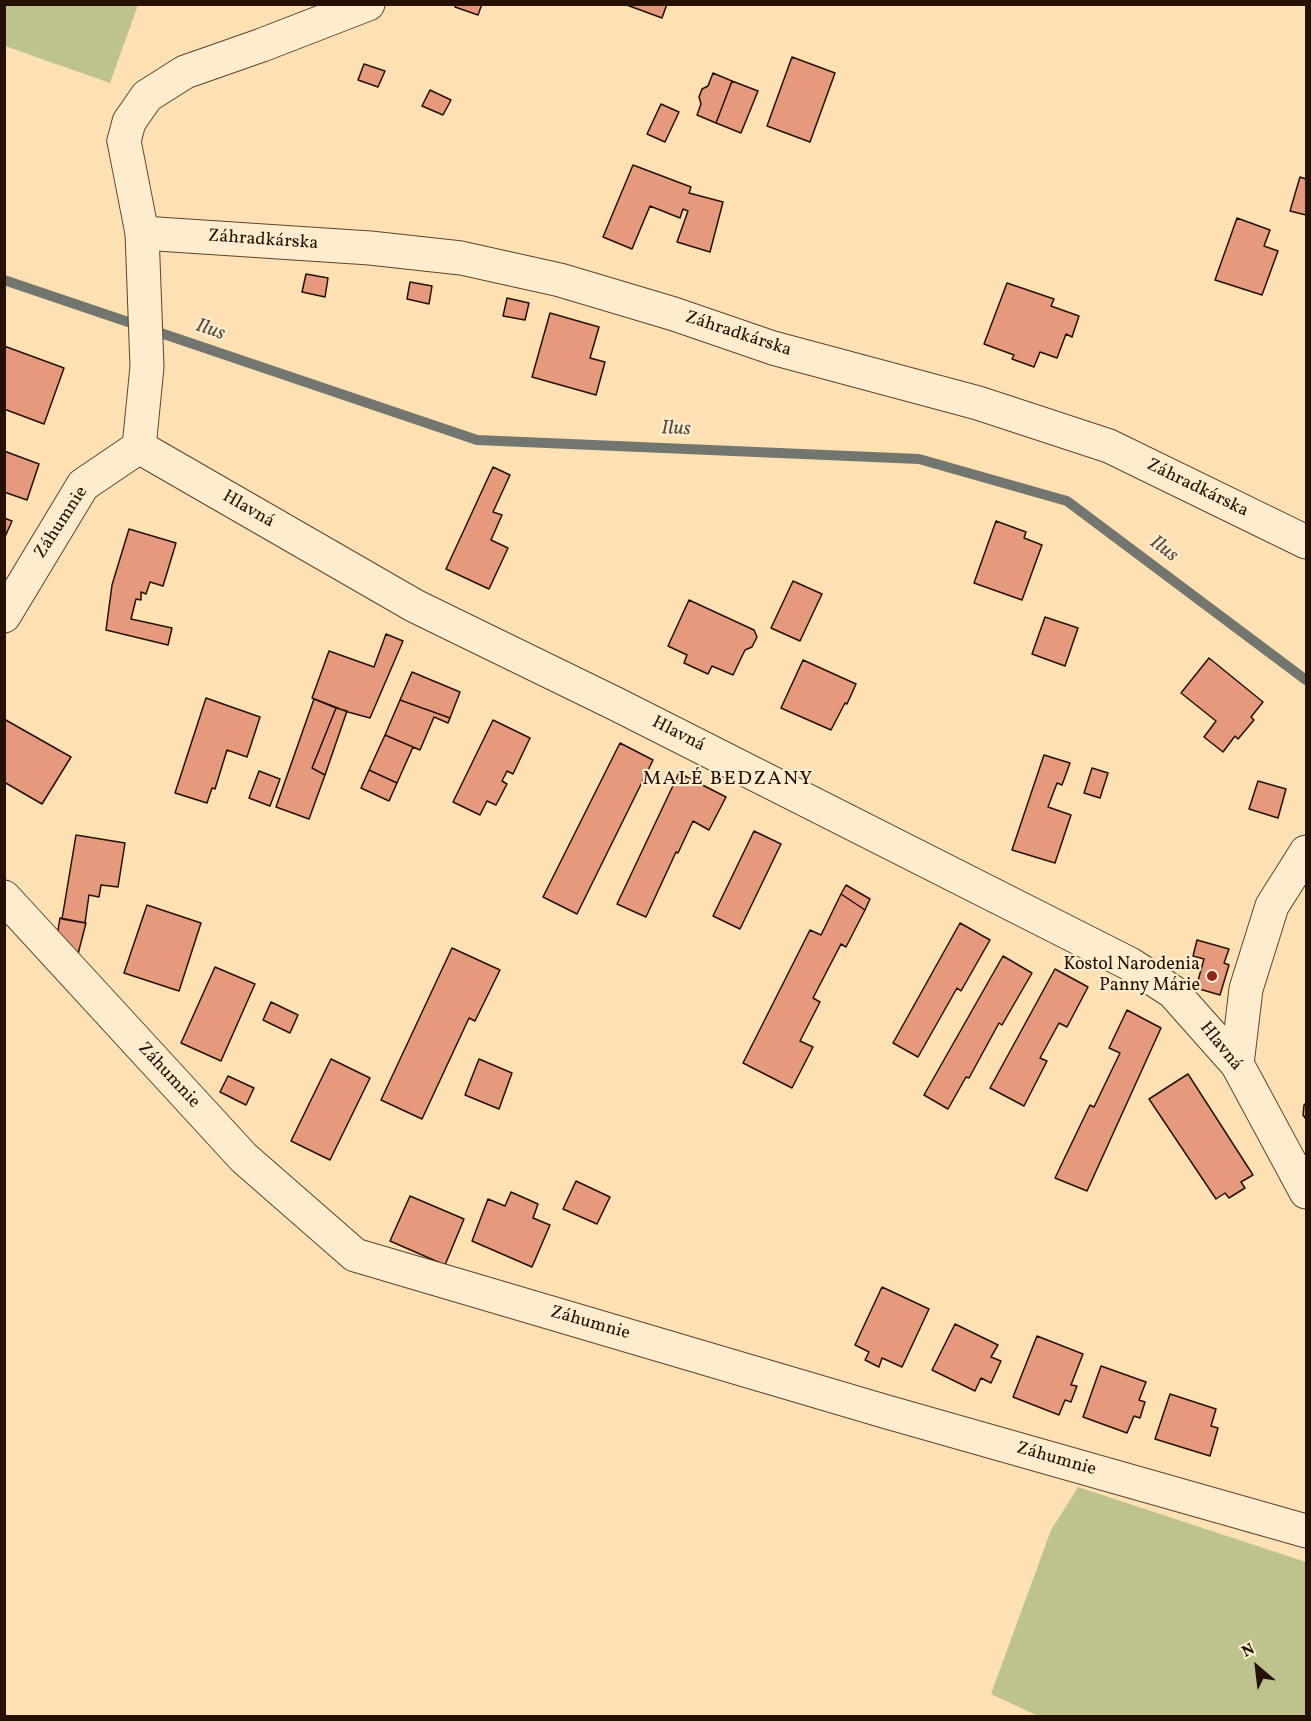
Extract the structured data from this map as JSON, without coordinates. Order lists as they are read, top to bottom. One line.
{"streets":{"street":["Záhradkárska","Hlavná","Záhumnie"]},"crossings":[["Hlavná","Záhumnie"]],"districts":["MALÉ BEDZANY"],"water":["Ilus"],"places":["Kostol Narodenia Panny Márie"],"north":"top left"}
